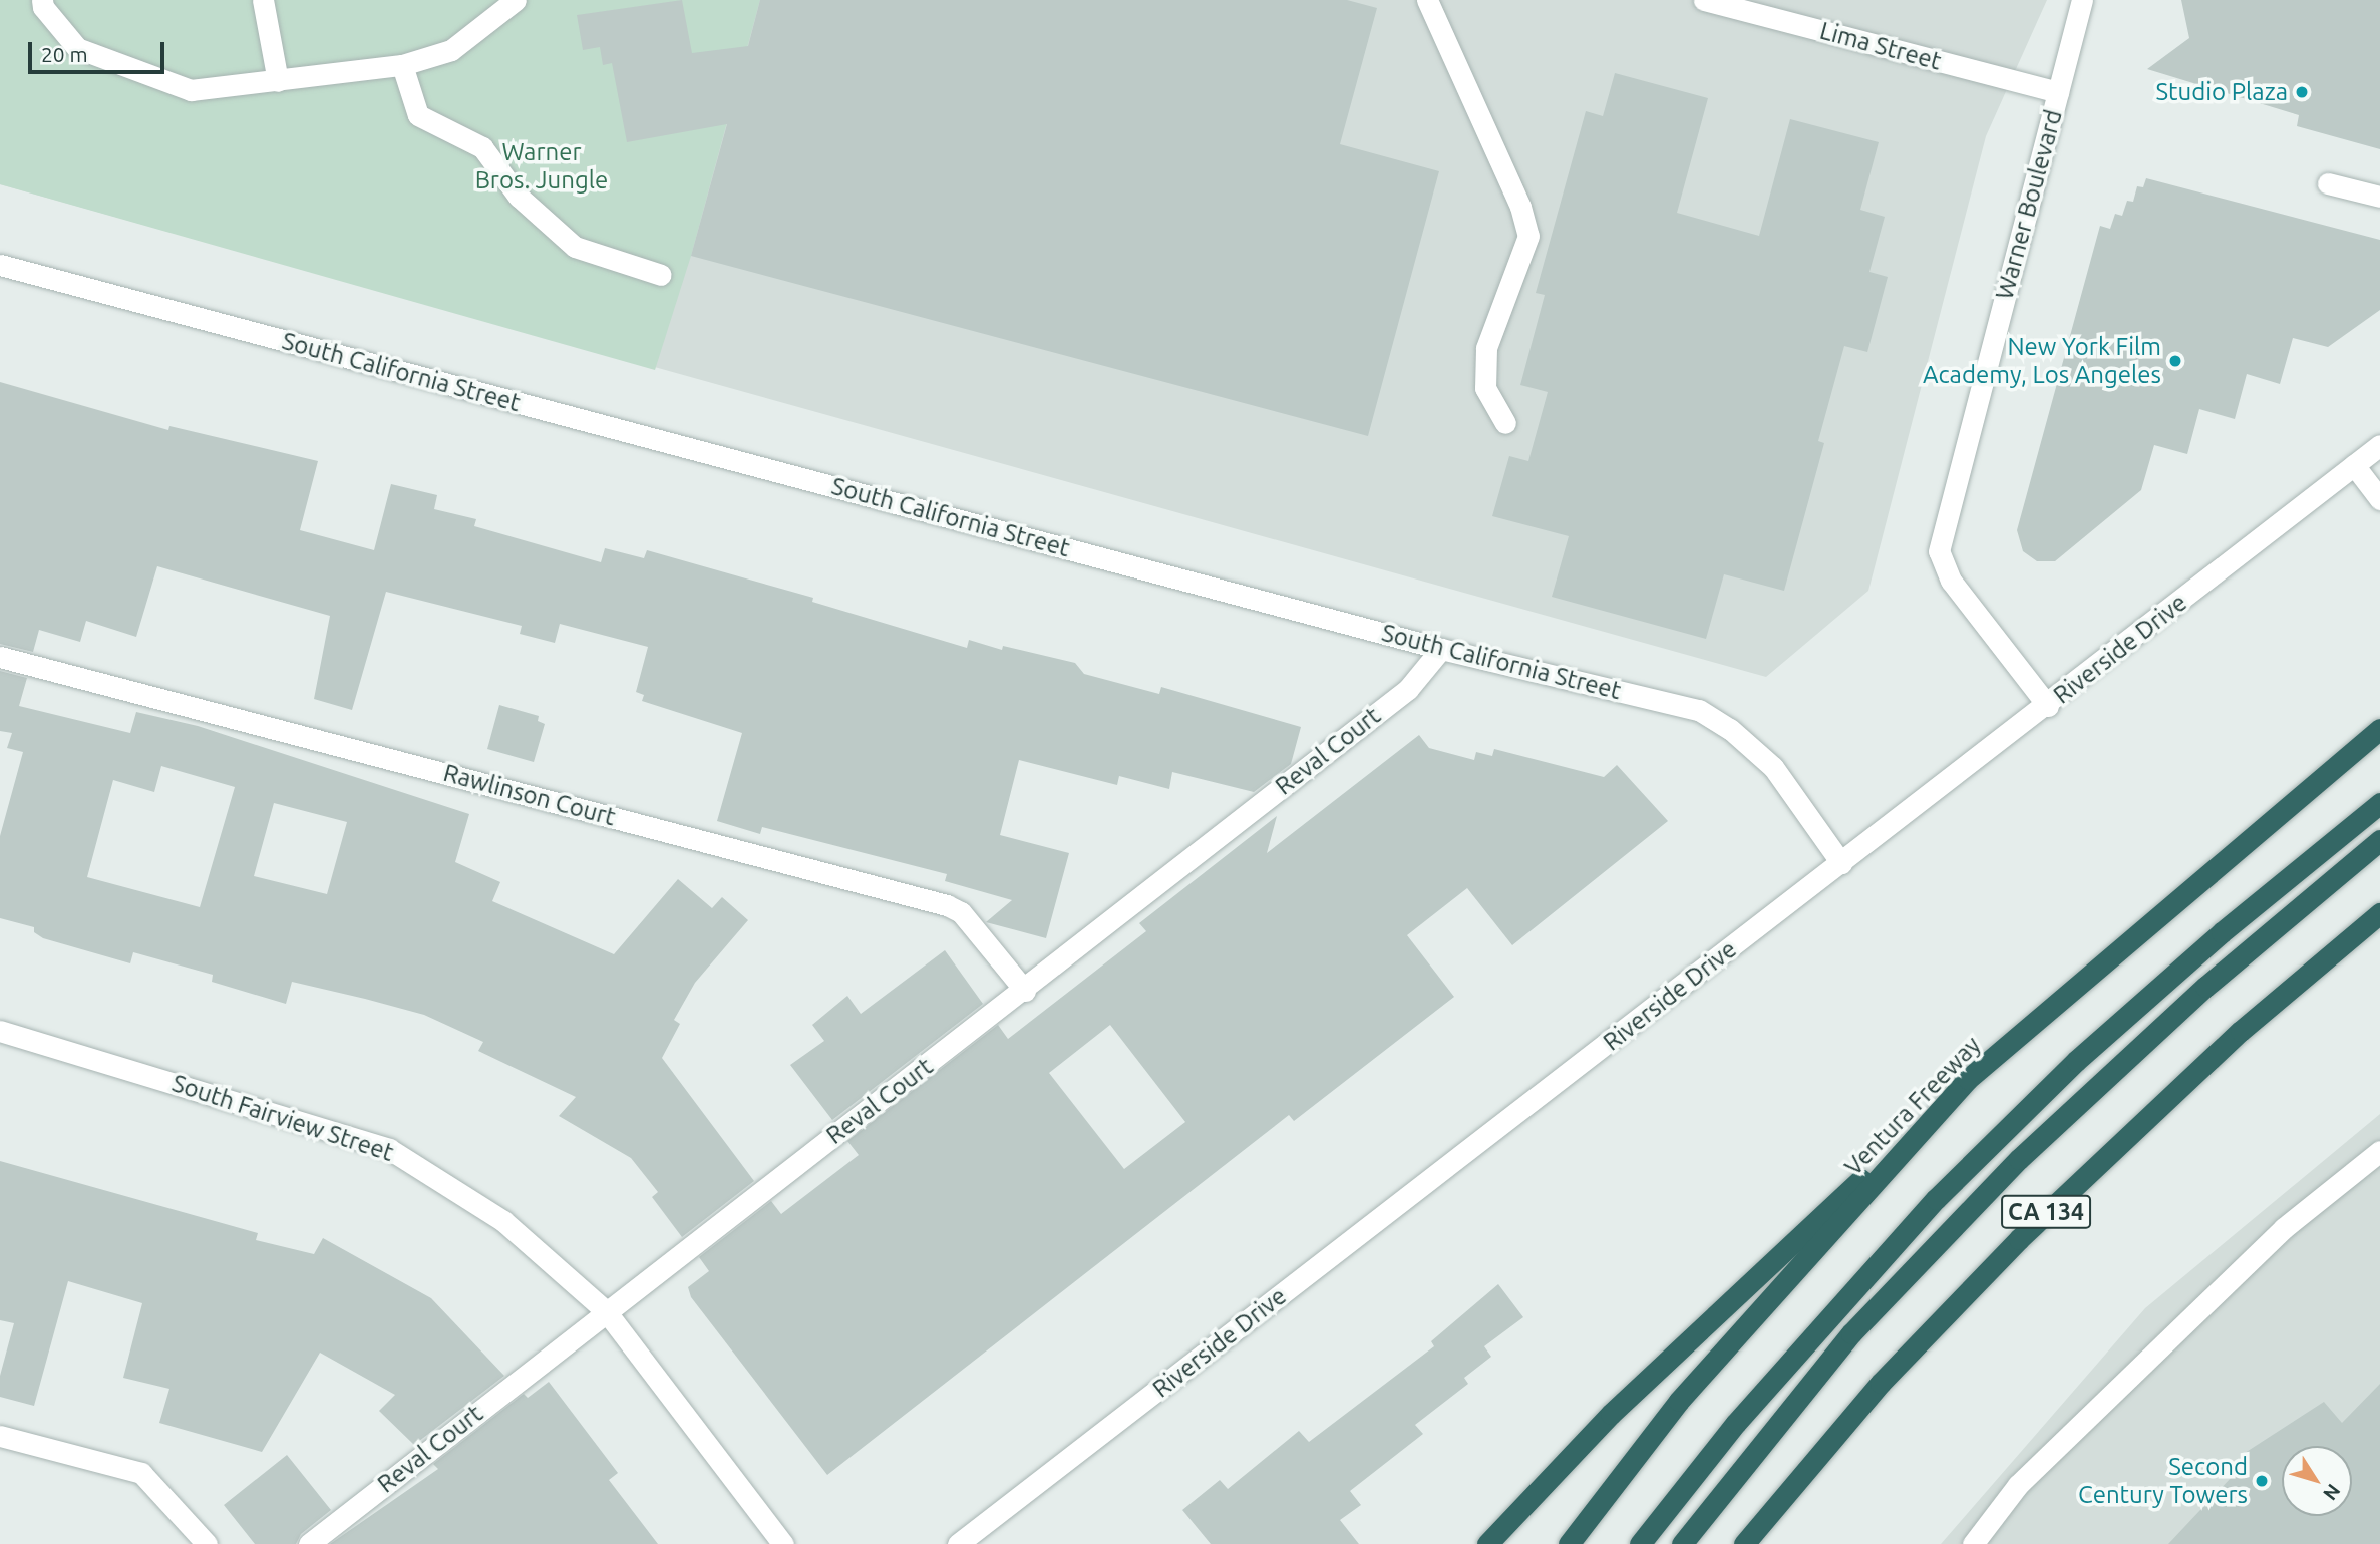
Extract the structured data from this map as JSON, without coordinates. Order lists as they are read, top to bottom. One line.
{"streets":{"highway":["Ventura Freeway","CA 134"],"street":["Lima Street","Warner Boulevard","South California Street","Riverside Drive","Reval Court","Rawlinson Court","South Fairview Street"]},"crossings":[["Lima Street","Warner Boulevard"],["Warner Boulevard","Riverside Drive"],["South California Street","Riverside Drive"],["South California Street","Reval Court"],["Reval Court","Rawlinson Court"],["Reval Court","South Fairview Street"]],"parks":["Warner Bros. Jungle"],"places":["Studio Plaza","New York Film Academy, Los Angeles","Second Century Towers"],"scale_bar":"20 m","north":"bottom right"}
